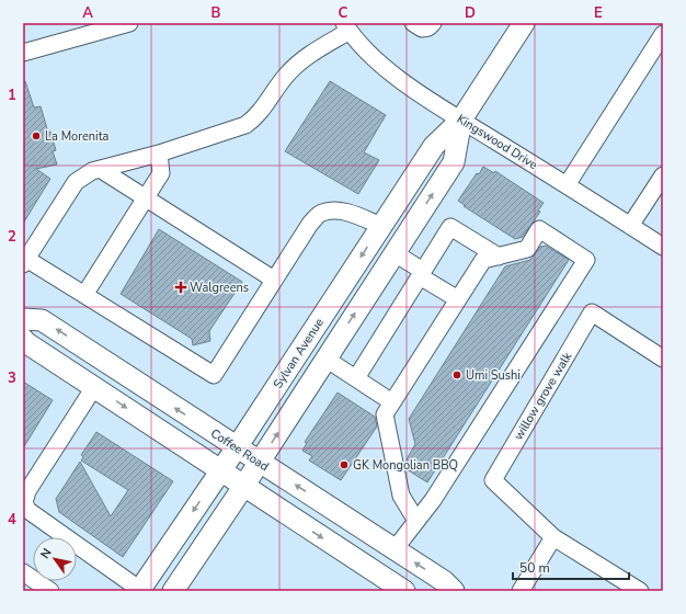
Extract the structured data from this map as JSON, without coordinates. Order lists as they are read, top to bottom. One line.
{"streets":{"main road":["Sylvan Avenue","Coffee Road"],"street":["Kingswood Drive","willow grove walk"]},"crossings":[["Kingswood Drive","Sylvan Avenue"],["Sylvan Avenue","Coffee Road"]],"places":{"other":["La Morenita","Umi Sushi","GK Mongolian BBQ"],"health":["Walgreens"]},"scale_bar":"50 m","north":"top left","grid":{"columns":["A","B","C","D","E"],"rows":["1","2","3","4"]}}
